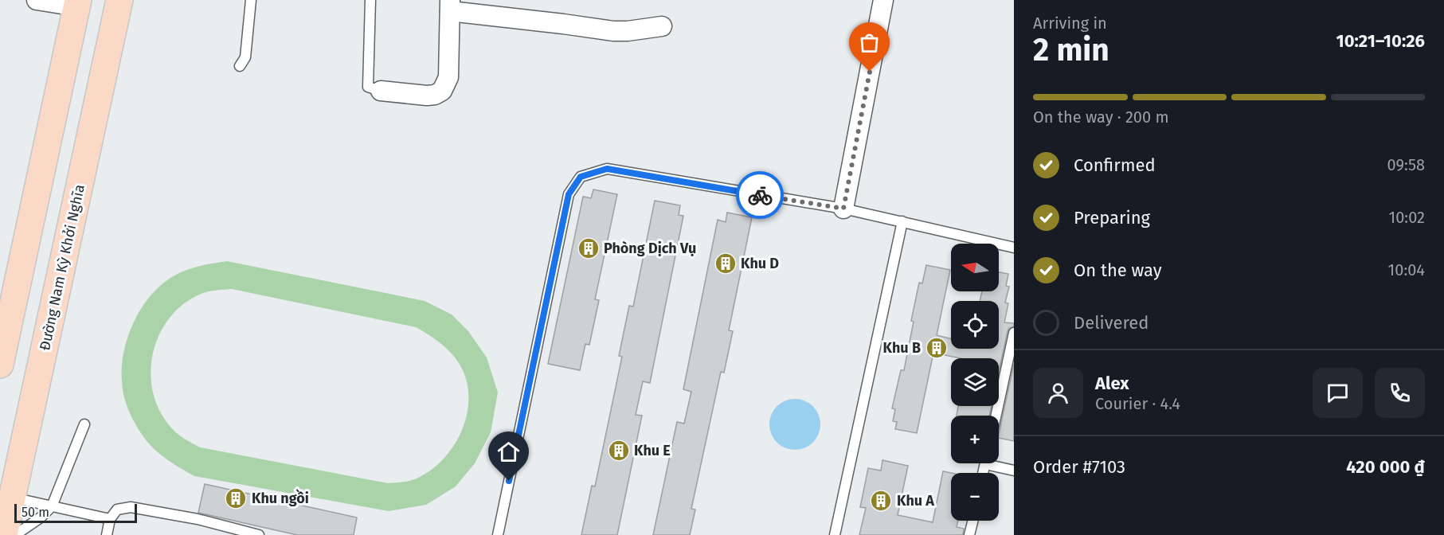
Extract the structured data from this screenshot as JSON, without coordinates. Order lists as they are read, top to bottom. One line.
{"streets":{"main road":["Đường Nam Kỳ Khởi Nghĩa"]},"places":{"building":["Phòng Dịch Vụ","Khu D","Khu B","Khu E","Khu ngồi","Khu A"]},"scale_bar":"50 m","north":"left","page":{"heading":["2 min","Arriving in","10:21–10:26"],"panel":["Alex","Courier · 4.4","Order #7103","420 000 ₫"],"bar":"On the way · 200 m","list":[["Confirmed","09:58"],["Preparing","10:02"],["On the way","10:04"],"Delivered"],"map_buttons":["+","−"],"scale":"50 m"}}
